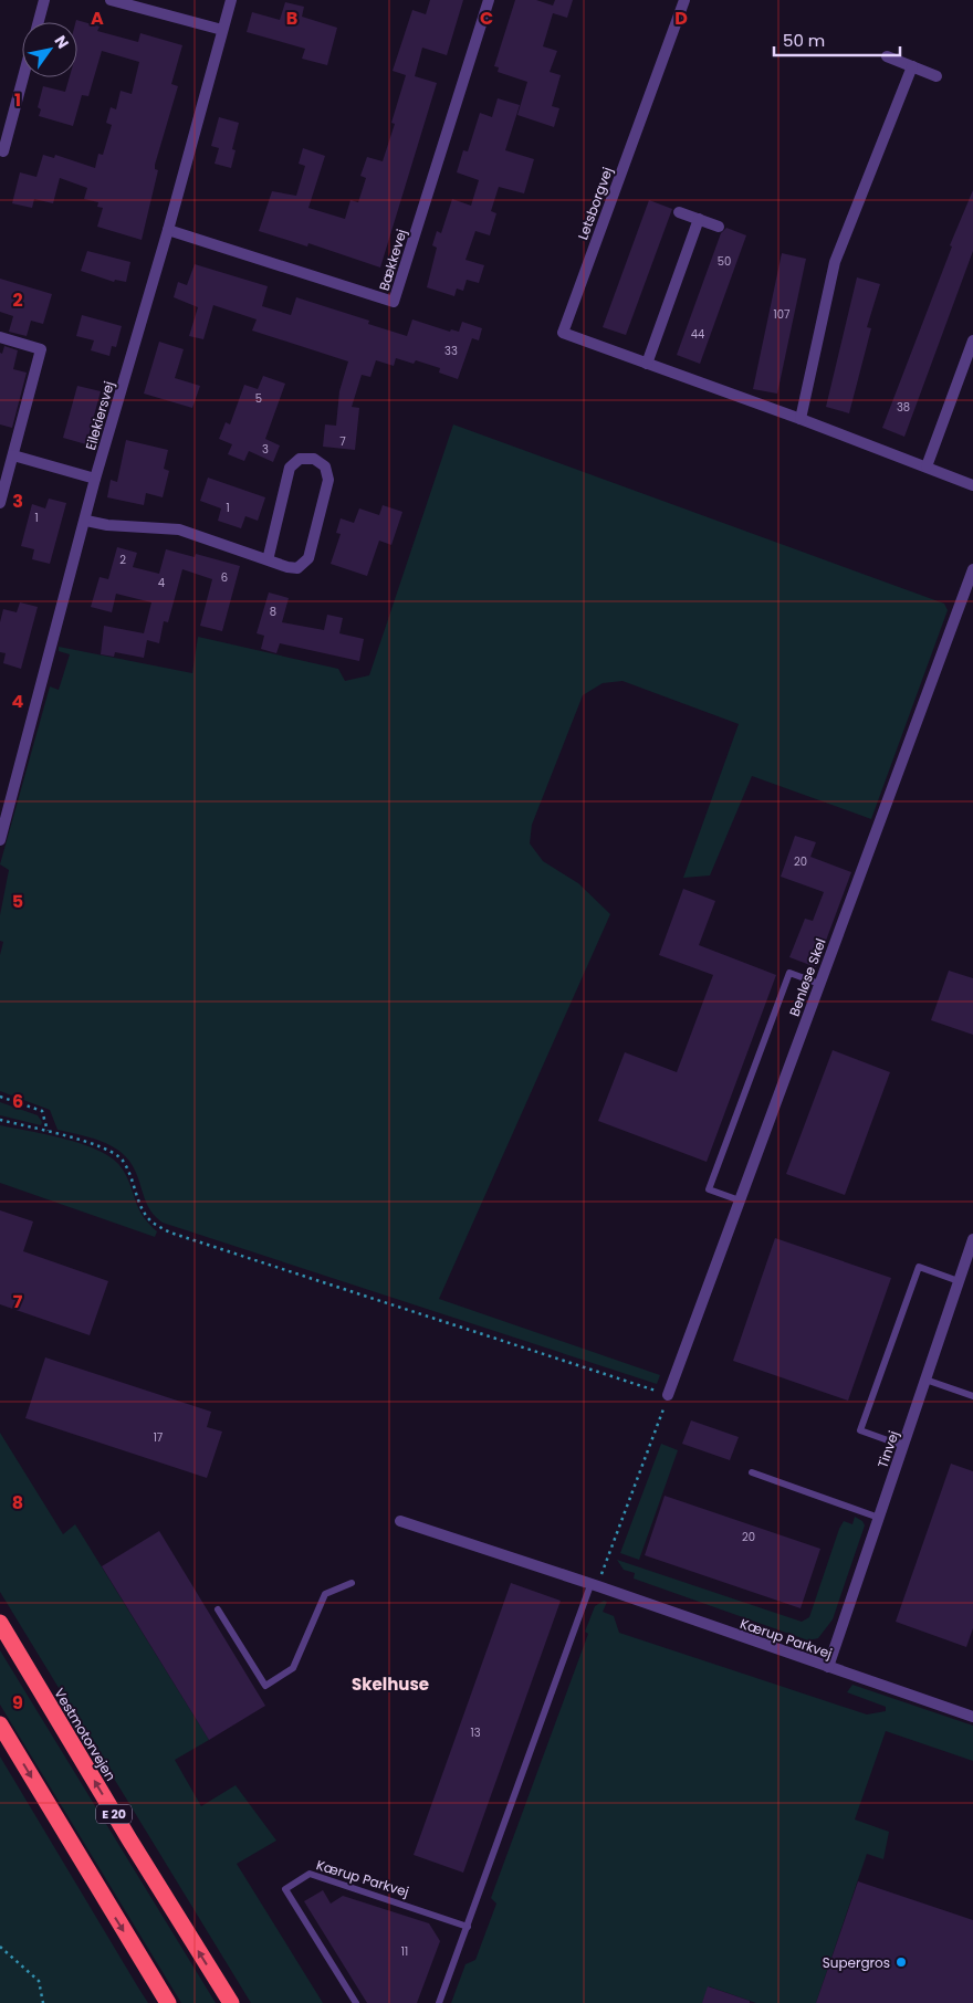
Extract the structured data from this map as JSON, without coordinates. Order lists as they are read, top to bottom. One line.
{"streets":{"highway":["Vestmotorvejen","E 20"],"street":["Letsborgvej","Bækkevej","Eilekiersvej","Benløse Skel","Tinvej","Kærup Parkvej"]},"crossings":[["Bækkevej","Eilekiersvej"],["Tinvej","Kærup Parkvej"]],"districts":["Skelhuse"],"places":["Supergros"],"house_numbers":["50","107","44","33","5","38","7","3","1","1","2","6","4","8","20","17","20","13","11"],"scale_bar":"50 m","north":"top right","grid":{"columns":["A","B","C","D"],"rows":["1","2","3","4","5","6","7","8","9"]}}
